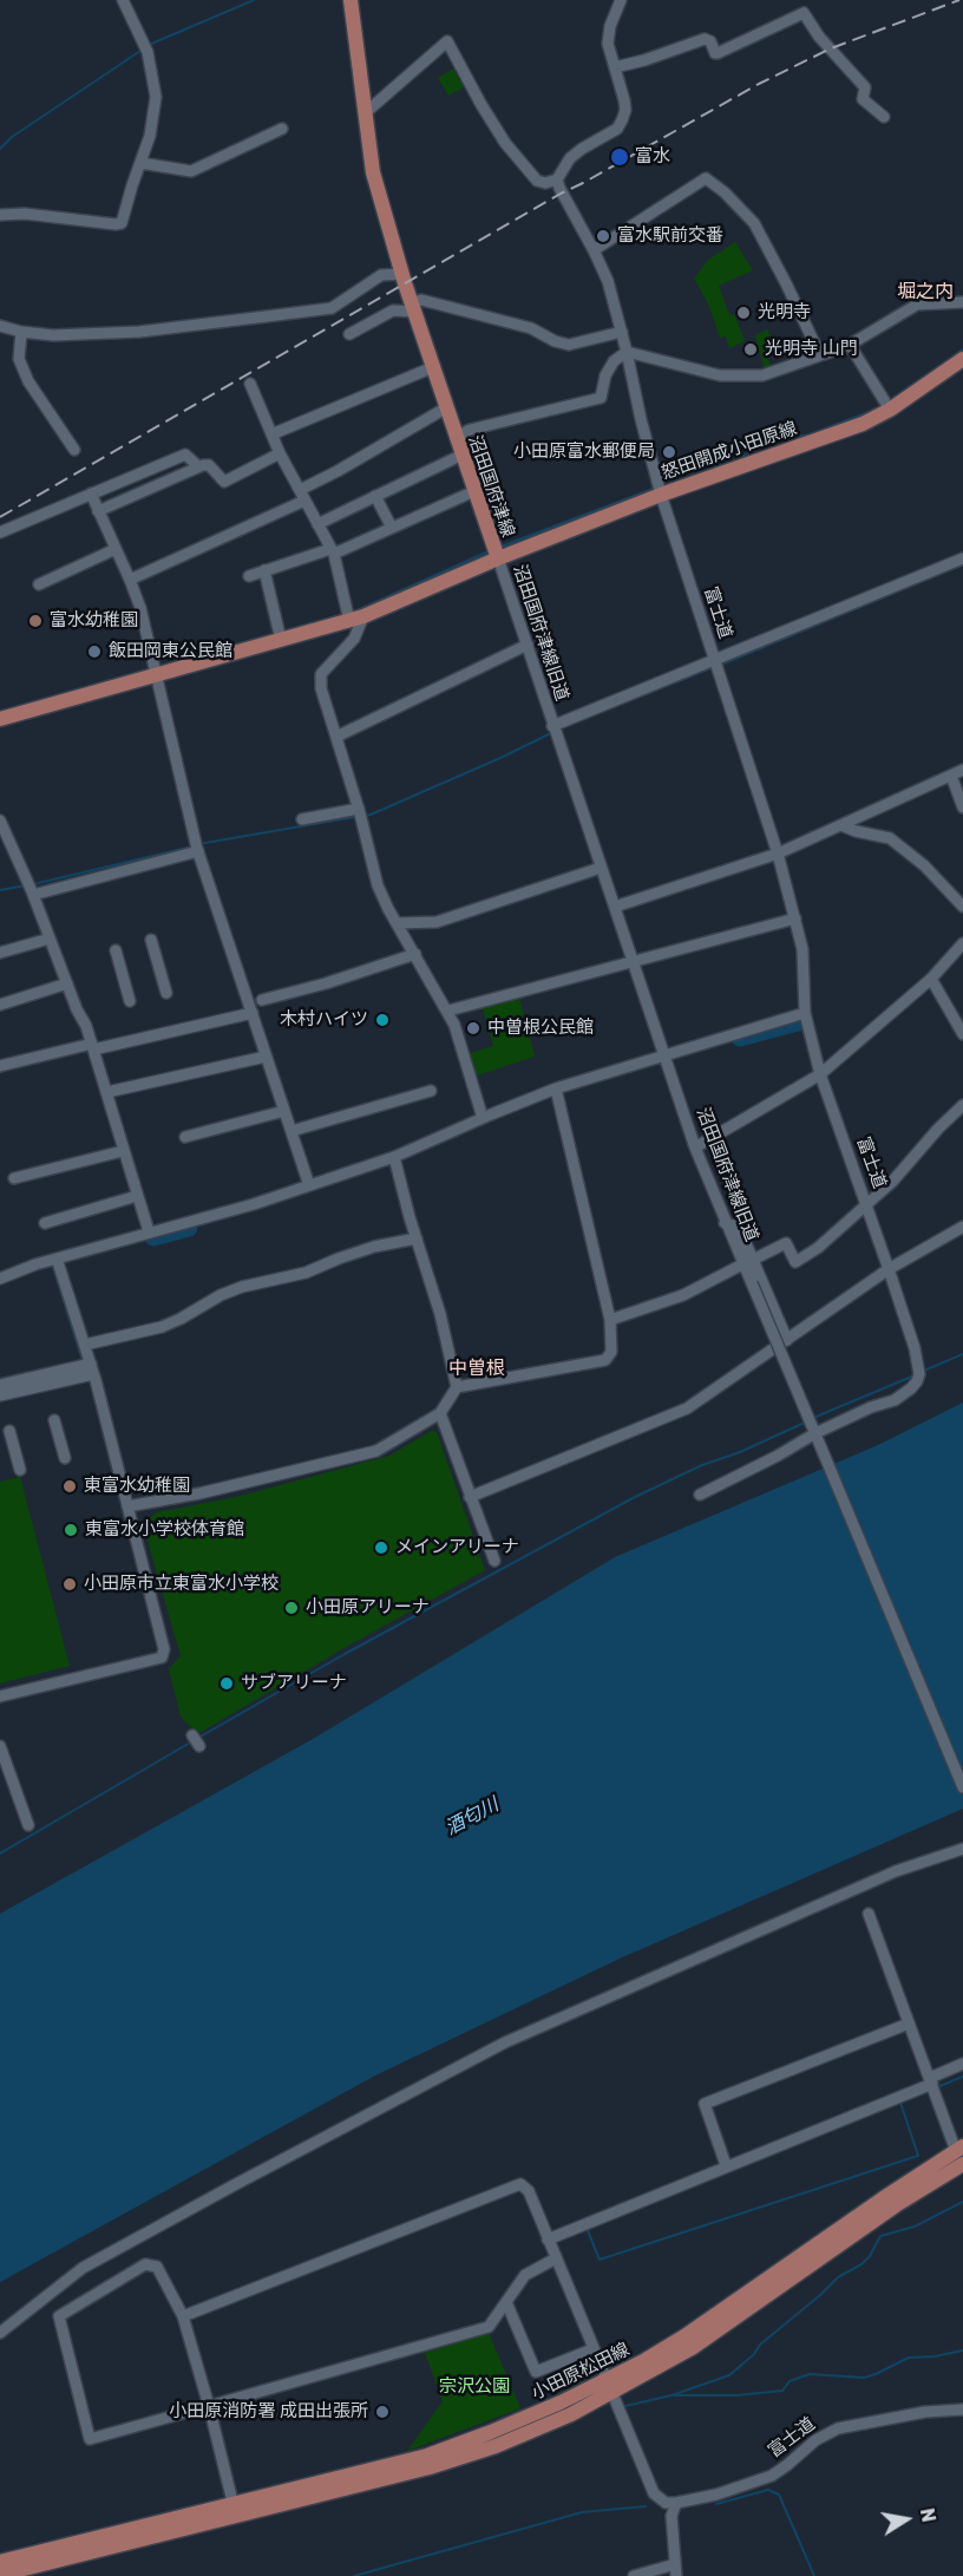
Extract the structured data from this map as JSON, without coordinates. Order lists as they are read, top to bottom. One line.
{"streets":{"main road":["怒田開成小田原線","沼田国府津線","小田原松田線"],"street":["富士道","沼田国府津線旧道"]},"crossings":[["怒田開成小田原線","沼田国府津線"],["怒田開成小田原線","富士道"],["怒田開成小田原線","沼田国府津線旧道"],["沼田国府津線","沼田国府津線旧道"],["富士道","沼田国府津線旧道"]],"districts":["堀之内","中曽根"],"water":["酒匂川"],"parks":["宗沢公園"],"places":["富水","富水駅前交番","光明寺","光明寺 山門","小田原富水郵便局","富水幼稚園","飯田岡東公民館","木村ハイツ","中曽根公民館","東富水幼稚園","東富水小学校体育館","メインアリーナ","小田原市立東富水小学校","小田原アリーナ","サブアリーナ","小田原消防署 成田出張所"],"north":"right"}
